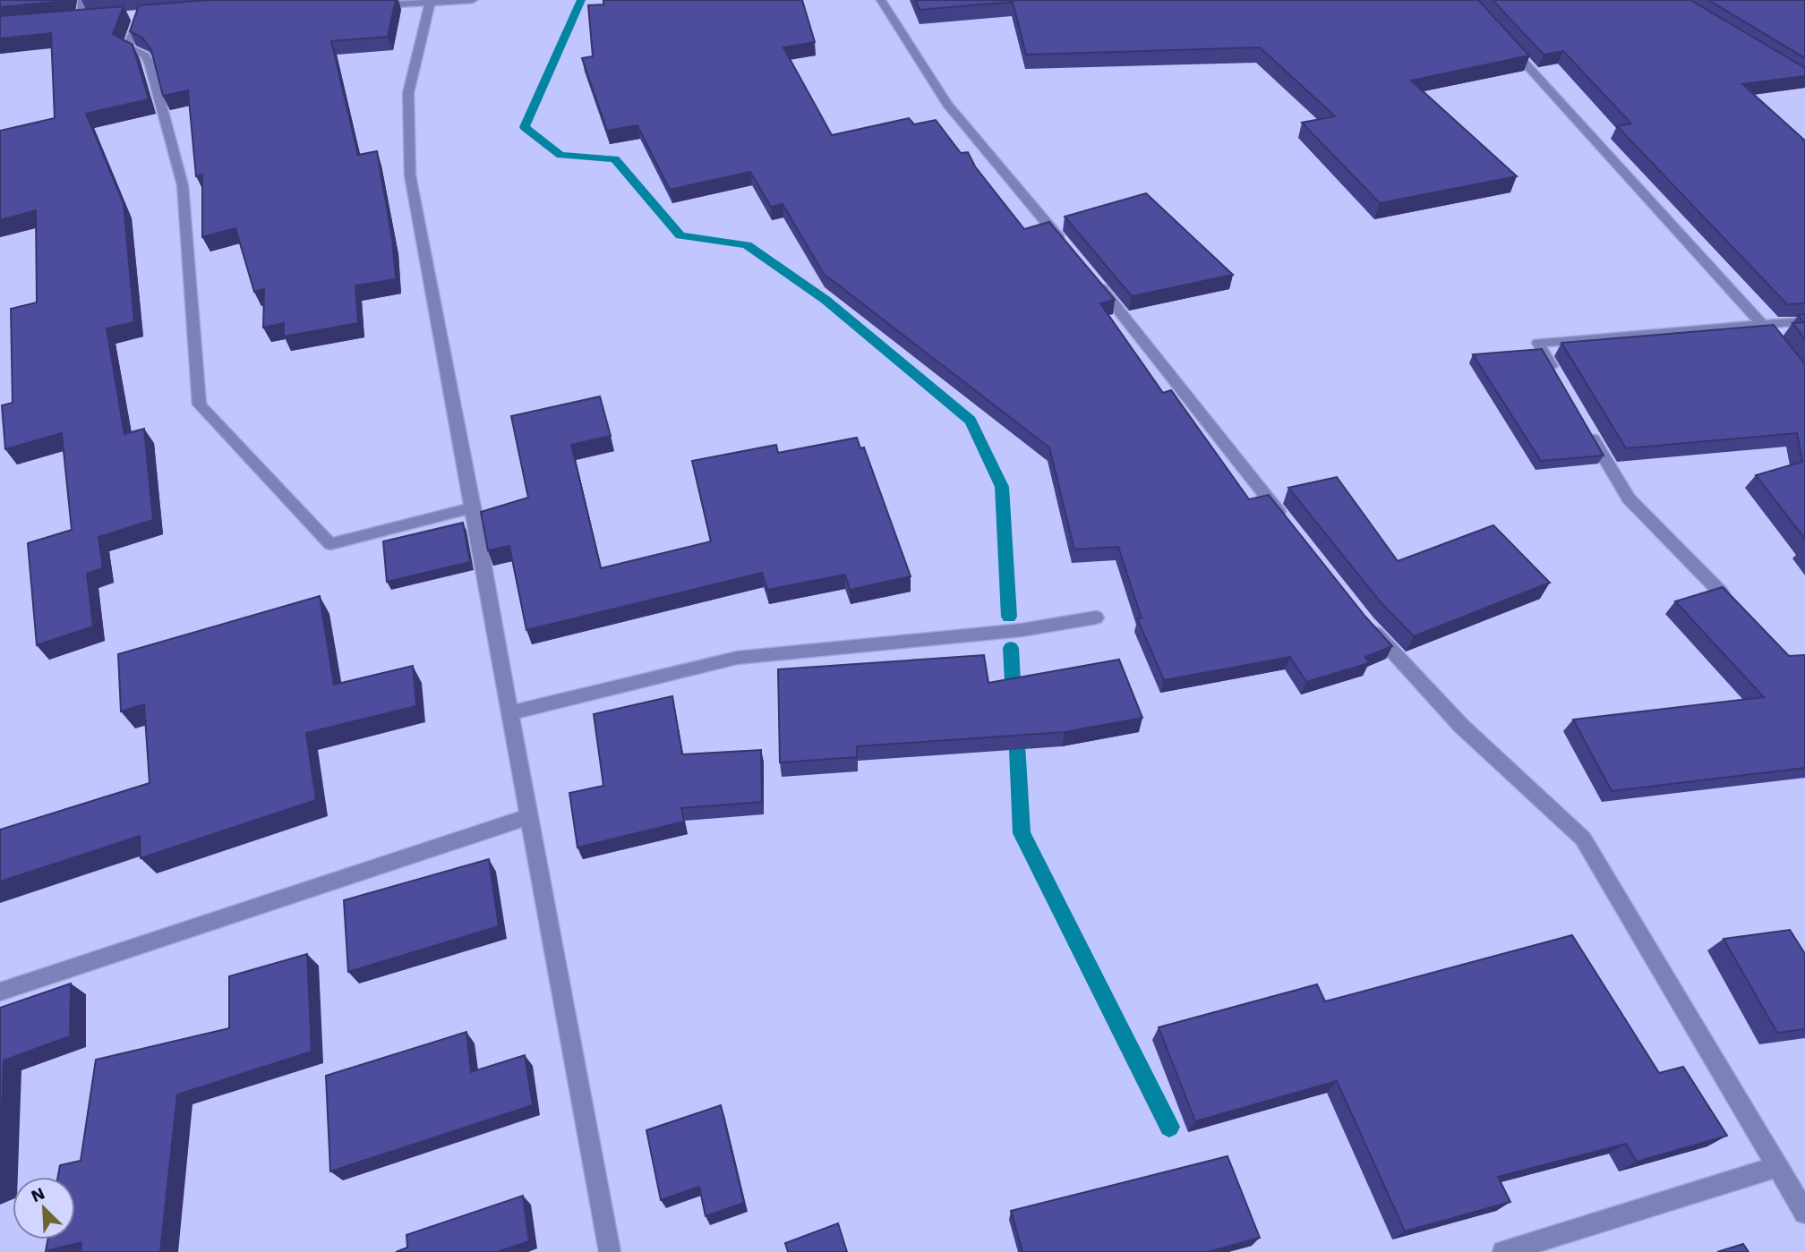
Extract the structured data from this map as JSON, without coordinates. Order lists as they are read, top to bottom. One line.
{"north":"top left"}
